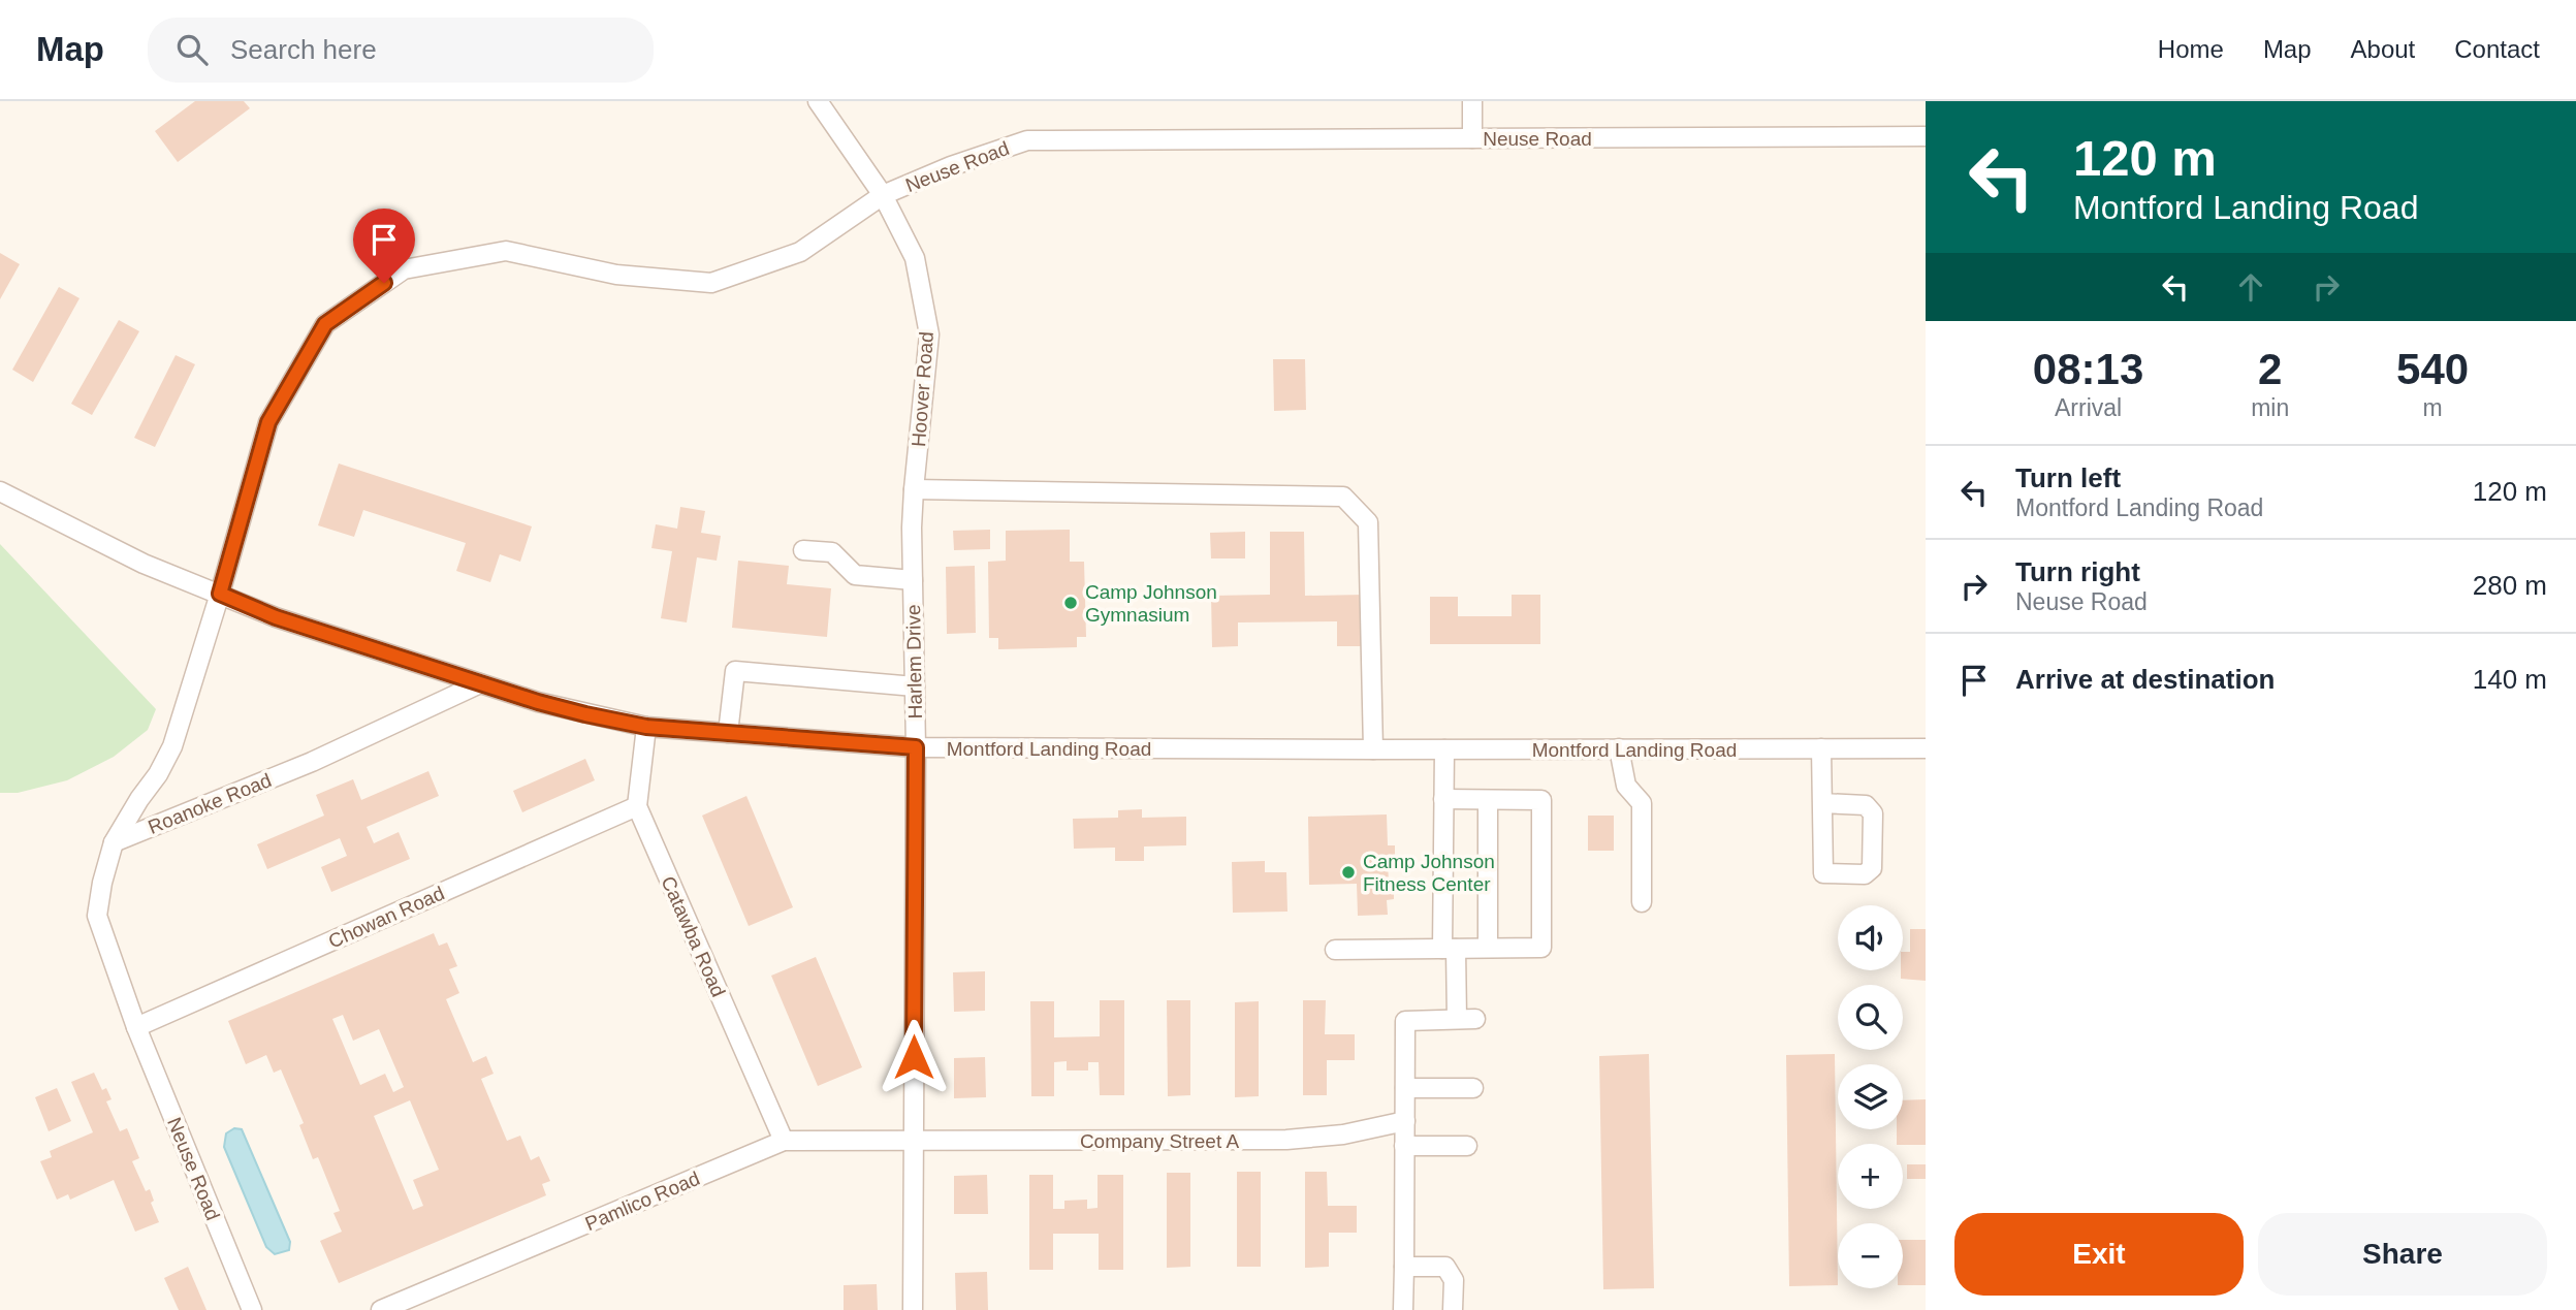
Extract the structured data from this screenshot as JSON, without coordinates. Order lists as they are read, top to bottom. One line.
{"streets":{"street":["Neuse Road","Hoover Road","Harlem Drive","Montford Landing Road","Roanoke Road","Chowan Road","Catawba Road","Company Street A","Pamlico Road"]},"crossings":[["Neuse Road","Hoover Road"],["Neuse Road","Montford Landing Road"],["Neuse Road","Roanoke Road"],["Neuse Road","Chowan Road"],["Hoover Road","Harlem Drive"],["Harlem Drive","Montford Landing Road"],["Harlem Drive","Company Street A"],["Harlem Drive","Pamlico Road"],["Montford Landing Road","Roanoke Road"],["Chowan Road","Catawba Road"],["Catawba Road","Pamlico Road"],["Company Street A","Pamlico Road"]],"places":["Camp Johnson Gymnasium","Camp Johnson Fitness Center"],"page":{"header":"Map","search":"Search here","nav":["Home","Map","About","Contact"],"turn":["120 m","Montford Landing Road"],"eta":["08:13","Arrival","2","min","540","m"],"list":[{"name":"Turn left","note":"Montford Landing Road","value":"120 m"},{"name":"Turn right","note":"Neuse Road","value":"280 m"},{"name":"Arrive at destination","value":"140 m"}],"map_buttons":["+","−"],"buttons":["Exit","Share"]}}
